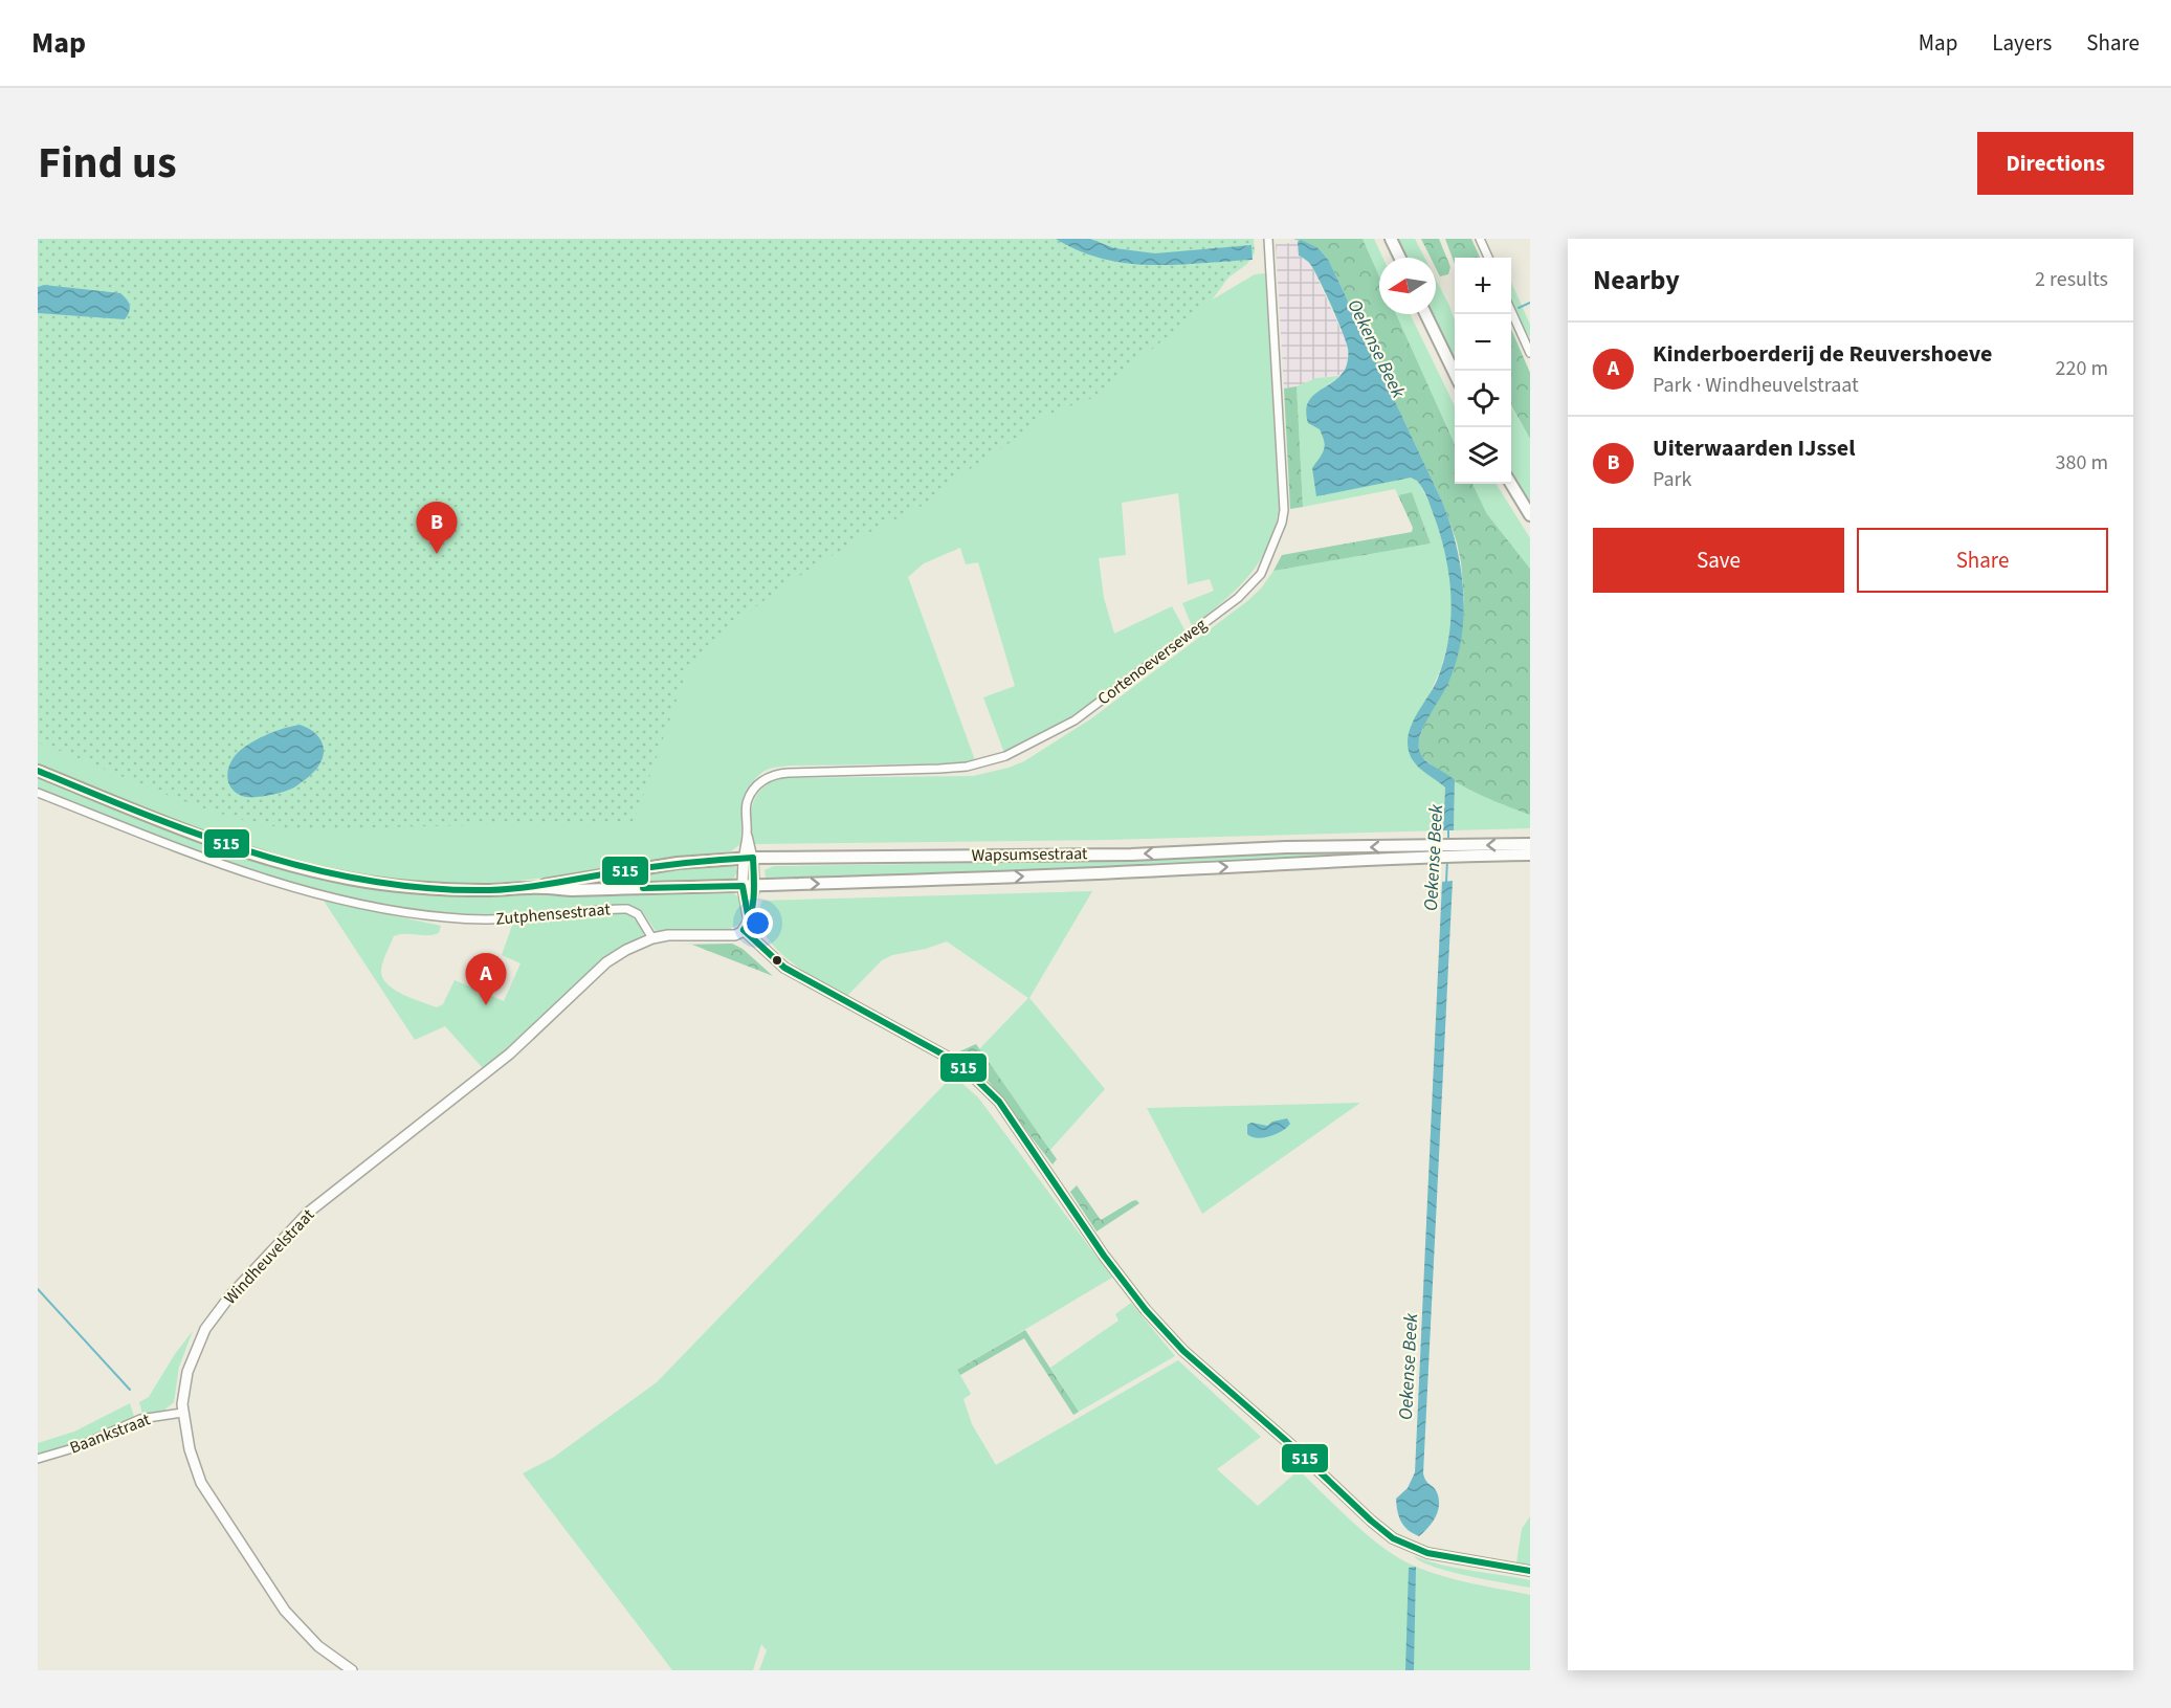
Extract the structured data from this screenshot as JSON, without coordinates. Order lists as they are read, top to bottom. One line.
{"streets":{"main road":["Wapsumsestraat"],"street":["Cortenoeverseweg","Zutphensestraat","Windheuvelstraat","Baankstraat"]},"crossings":[["Cortenoeverseweg","Wapsumsestraat"],["Zutphensestraat","Windheuvelstraat"],["Windheuvelstraat","Baankstraat"]],"water":["Oekense Beek"],"lines":["transit line 515"],"north":"left","page":{"header":"Map","nav":["Map","Layers","Share"],"title":"Find us","buttons":["Directions",["Save","Share"]],"heading":["Nearby","2 results"],"map_buttons":["+","−"],"list":[{"mark":"A","name":"Kinderboerderij de Reuvershoeve","note":"Park · Windheuvelstraat","value":"220 m"},{"mark":"B","name":"Uiterwaarden IJssel","note":"Park","value":"380 m"}],"pins":["B","A"]}}
